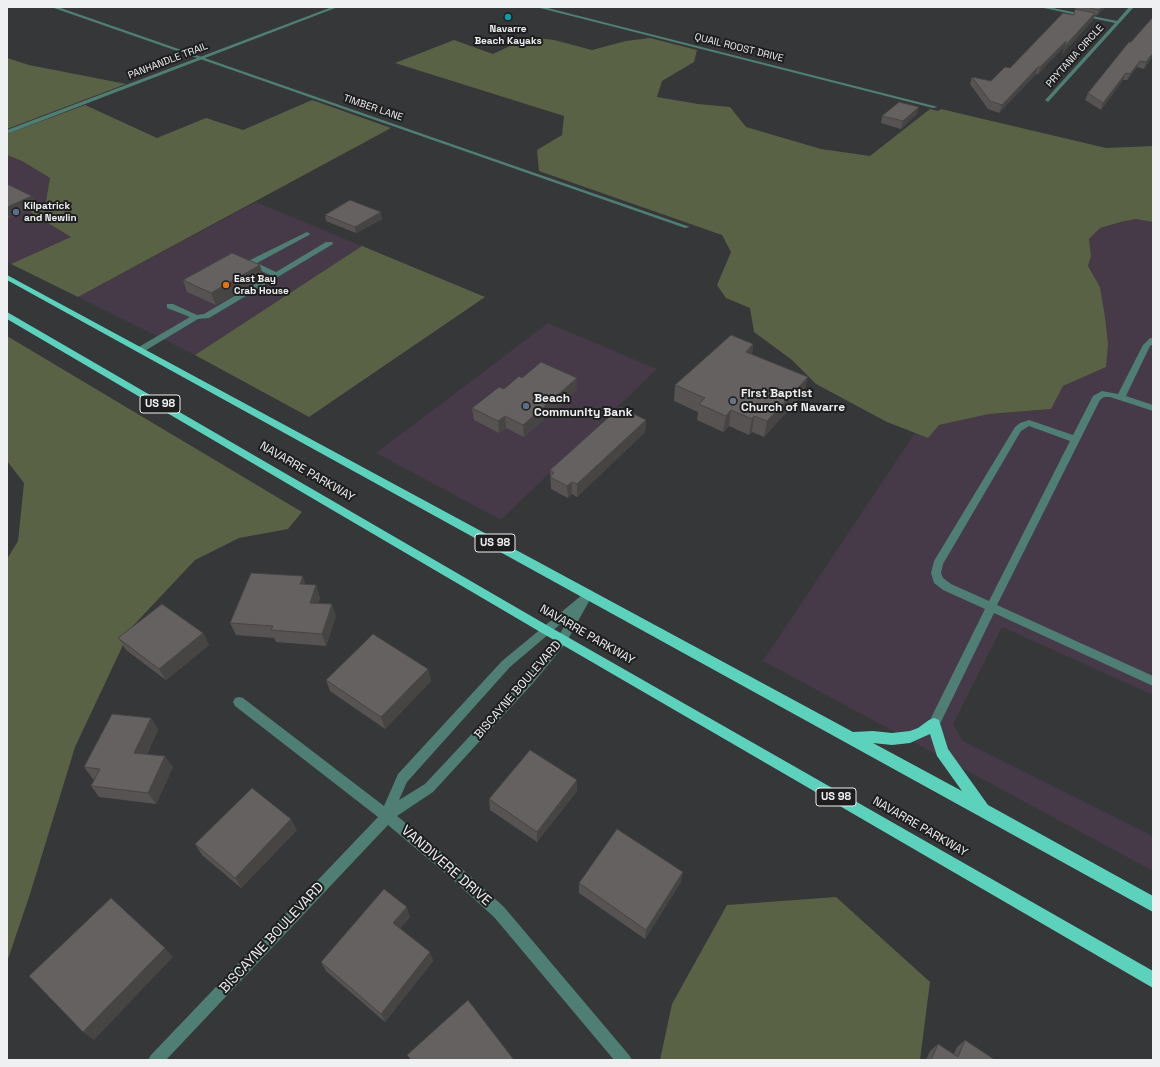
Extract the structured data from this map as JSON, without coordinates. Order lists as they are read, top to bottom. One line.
{"streets":{"highway":["US 98","NAVARRE PARKWAY"],"street":["QUAIL ROOST DRIVE","PRYTANIA CIRCLE","PANHANDLE TRAIL","TIMBER LANE","BISCAYNE BOULEVARD","VANDIVERE DRIVE"]},"crossings":[["PANHANDLE TRAIL","TIMBER LANE"],["US 98","BISCAYNE BOULEVARD"],["NAVARRE PARKWAY","BISCAYNE BOULEVARD"],["BISCAYNE BOULEVARD","VANDIVERE DRIVE"]],"places":["Navarre Beach Kayaks","Kilpatrick and Newlin","East Bay Crab House","First Baptist Church of Navarre","Beach Community Bank"]}
